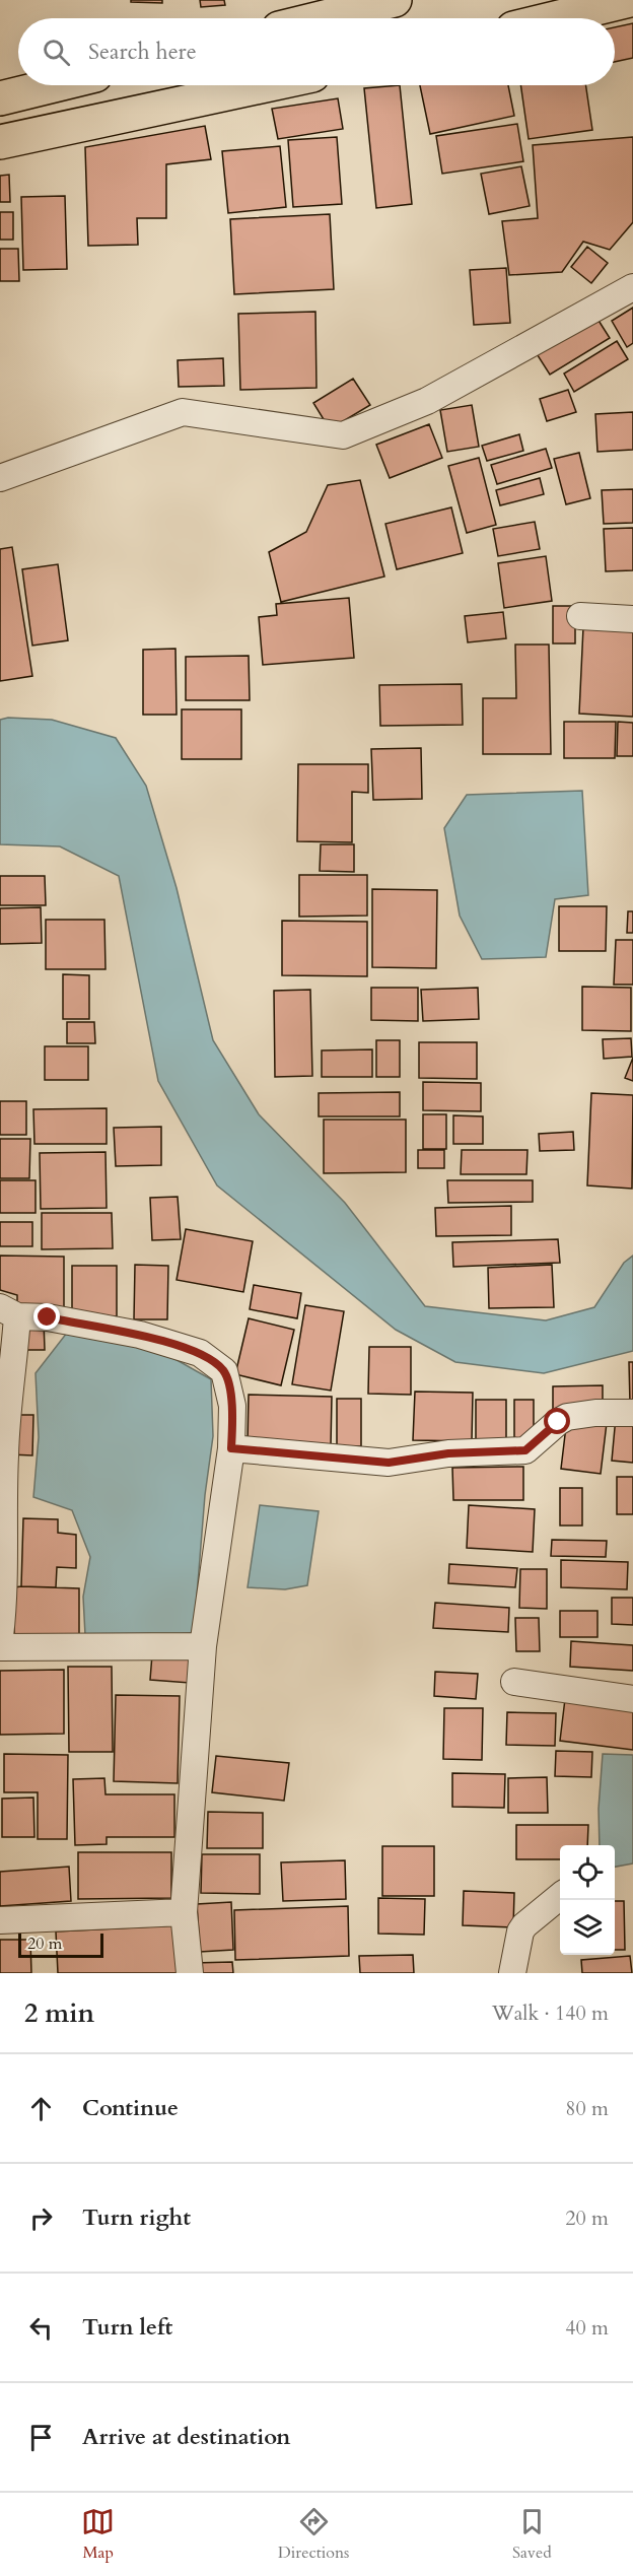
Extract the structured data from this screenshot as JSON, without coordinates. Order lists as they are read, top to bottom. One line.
{"scale_bar":"20 m","page":{"search":"Search here","scale":"20 m","heading":["2 min","Walk · 140 m"],"list":[["Continue","80 m"],["Turn right","20 m"],["Turn left","40 m"],"Arrive at destination"],"nav":["Map","Directions","Saved"]}}
